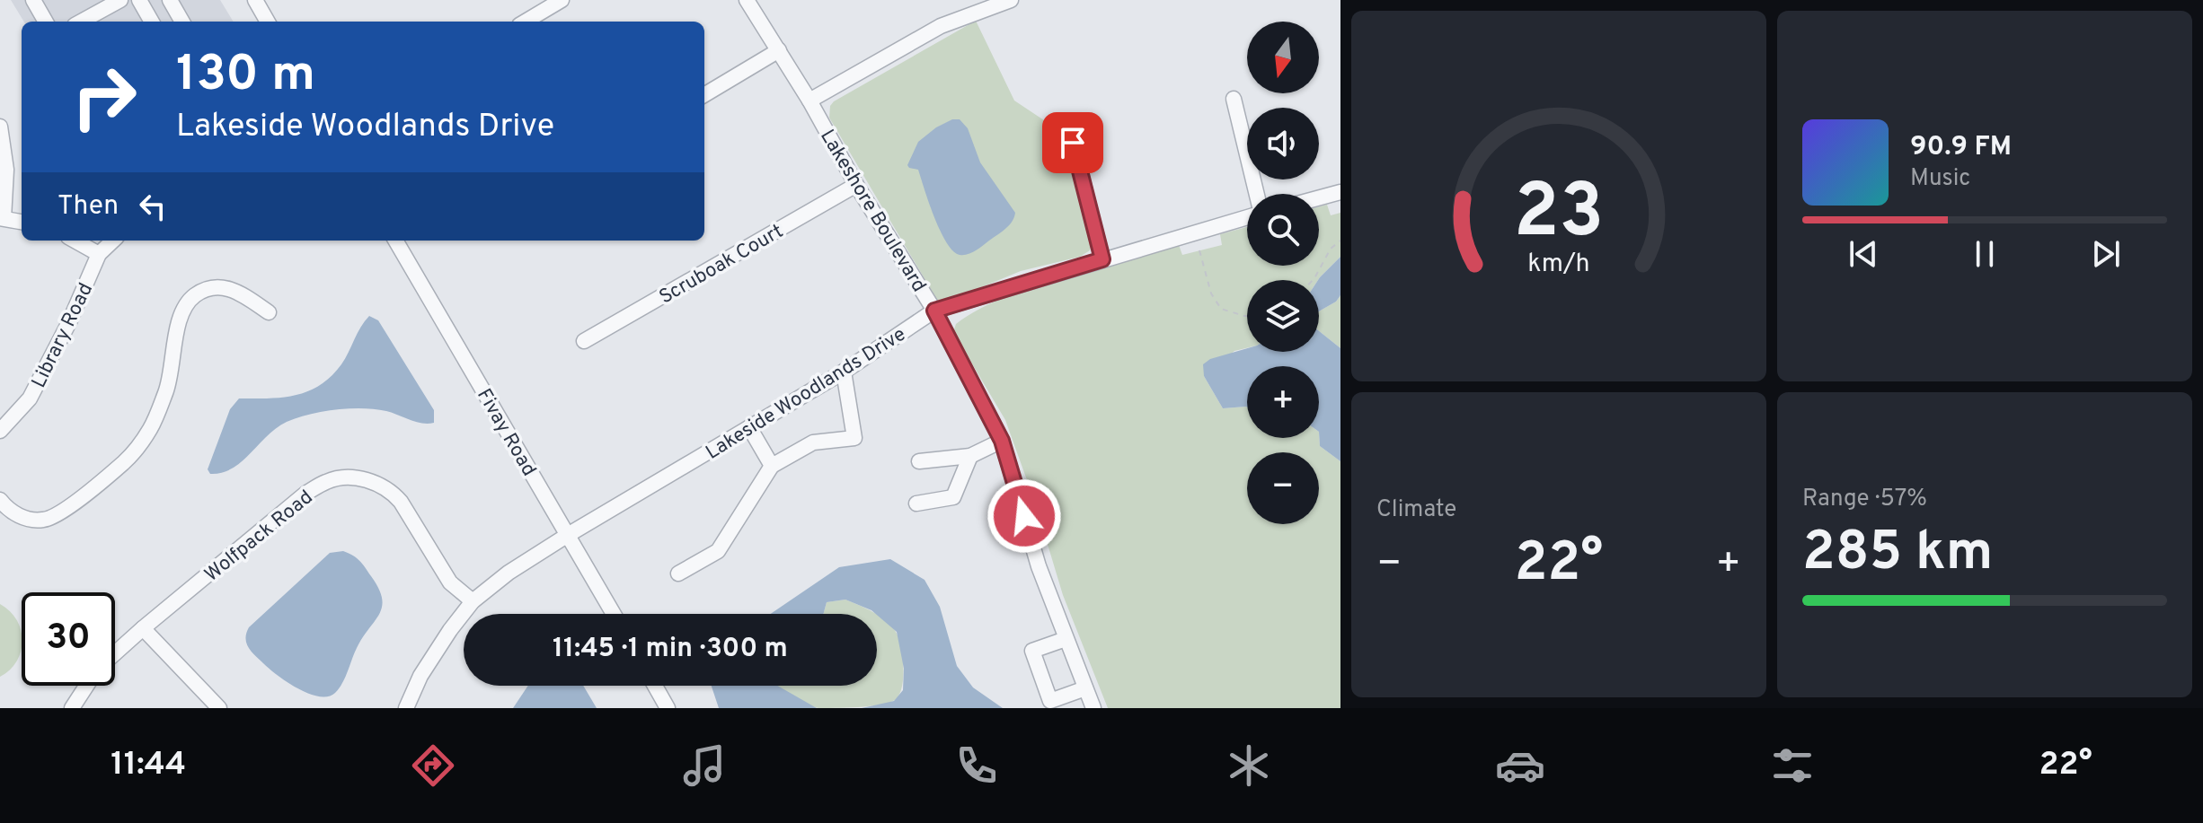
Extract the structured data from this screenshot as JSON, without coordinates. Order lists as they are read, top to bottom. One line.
{"streets":{"street":["Lakeshore Boulevard","Scruboak Court","Library Road","Lakeside Woodlands Drive","Fivay Road","Wolfpack Road"]},"crossings":[["Lakeshore Boulevard","Scruboak Court"],["Lakeshore Boulevard","Lakeside Woodlands Drive"],["Lakeside Woodlands Drive","Fivay Road"],["Lakeside Woodlands Drive","Wolfpack Road"]],"north":"bottom","page":{"map_buttons":["+","−"],"turn":["130 m","Lakeside Woodlands Drive"],"song":["90.9 FM","Music"],"then":"Then","tile":["Climate",["Range · 57%","285 km"]],"heat":["−","22°","+"],"limit":"30","trip":"11:45 · 1 min · 300 m","tabs":["11:44","22°"],"gauge":["23","km/h"]}}
